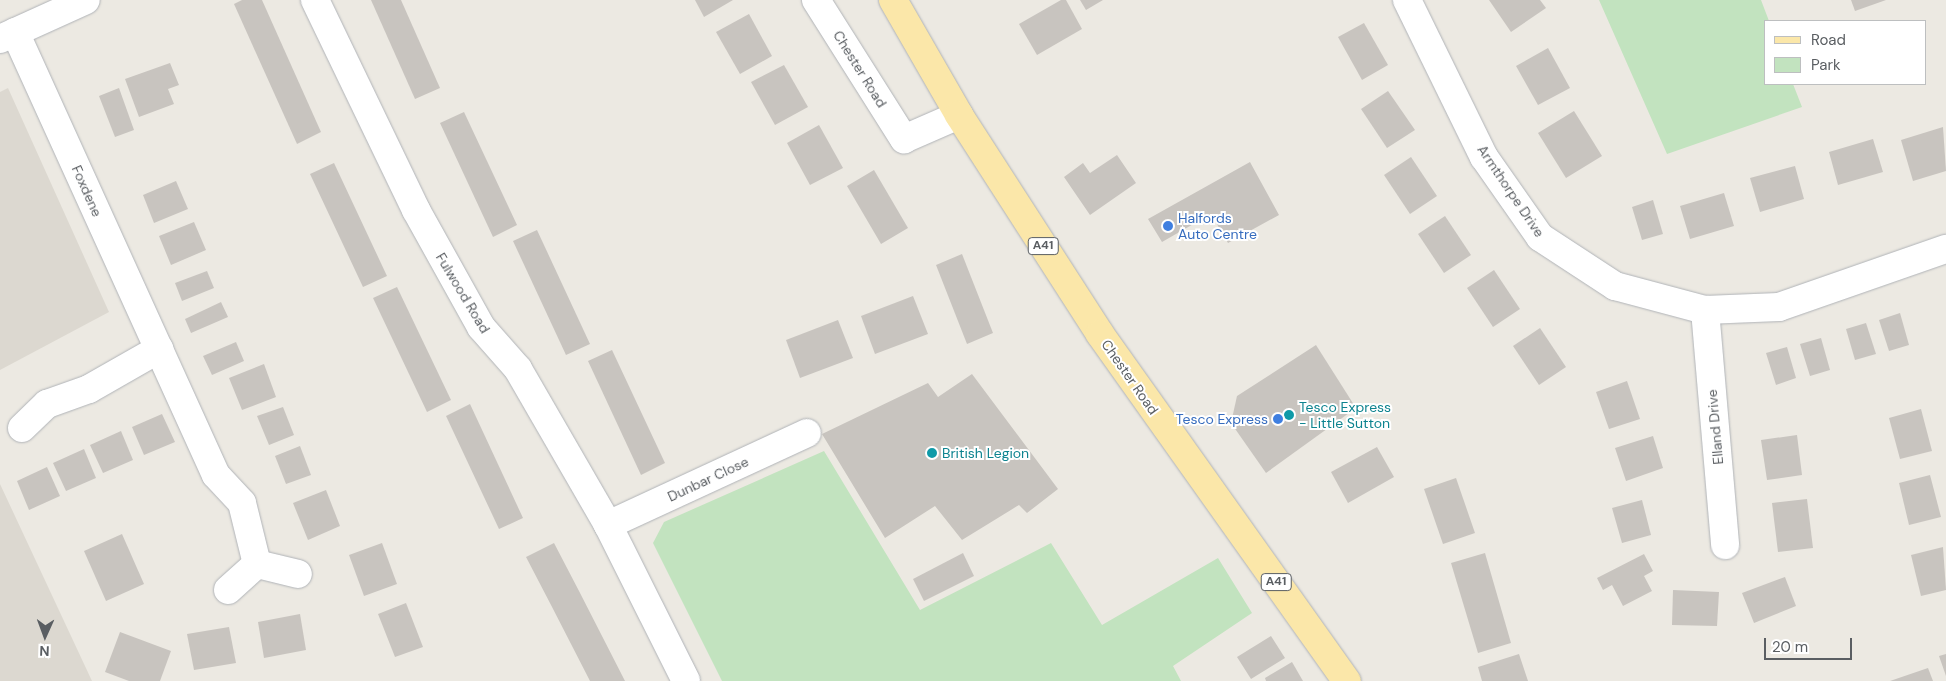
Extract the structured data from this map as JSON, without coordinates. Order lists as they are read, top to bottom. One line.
{"streets":{"main road":["Chester Road","A41"],"street":["Foxdene","Armthorpe Drive","Fulwood Road","Elland Drive","Dunbar Close"]},"crossings":[["Armthorpe Drive","Elland Drive"],["Fulwood Road","Dunbar Close"]],"places":["Halfords Auto Centre","Tesco Express - Little Sutton","Tesco Express","British Legion"],"legend":["Road","Park"],"scale_bar":"20 m","north":"bottom"}
